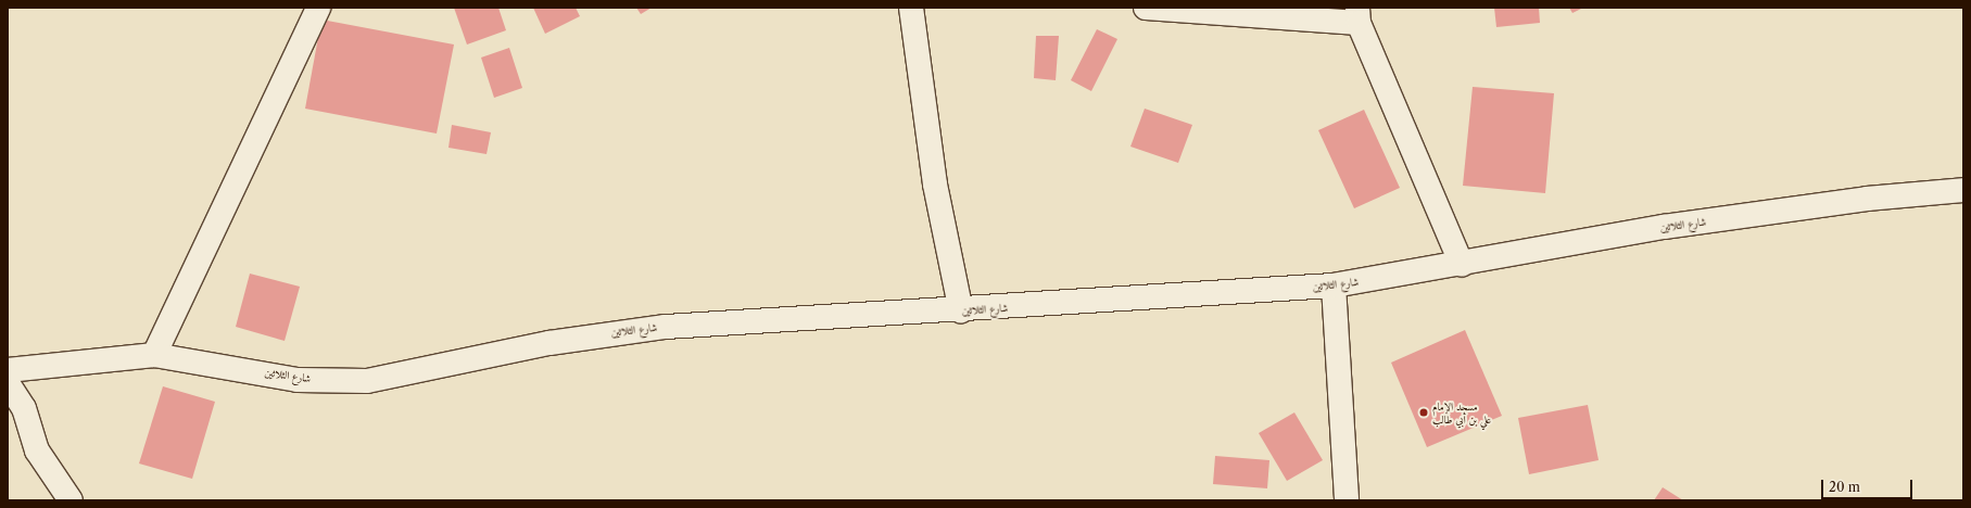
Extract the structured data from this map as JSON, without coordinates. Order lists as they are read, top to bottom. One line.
{"streets":{"street":["شارع الثلاثين"]},"places":["مسجد الإمام علي بن أبي طالب"],"scale_bar":"20 m"}
